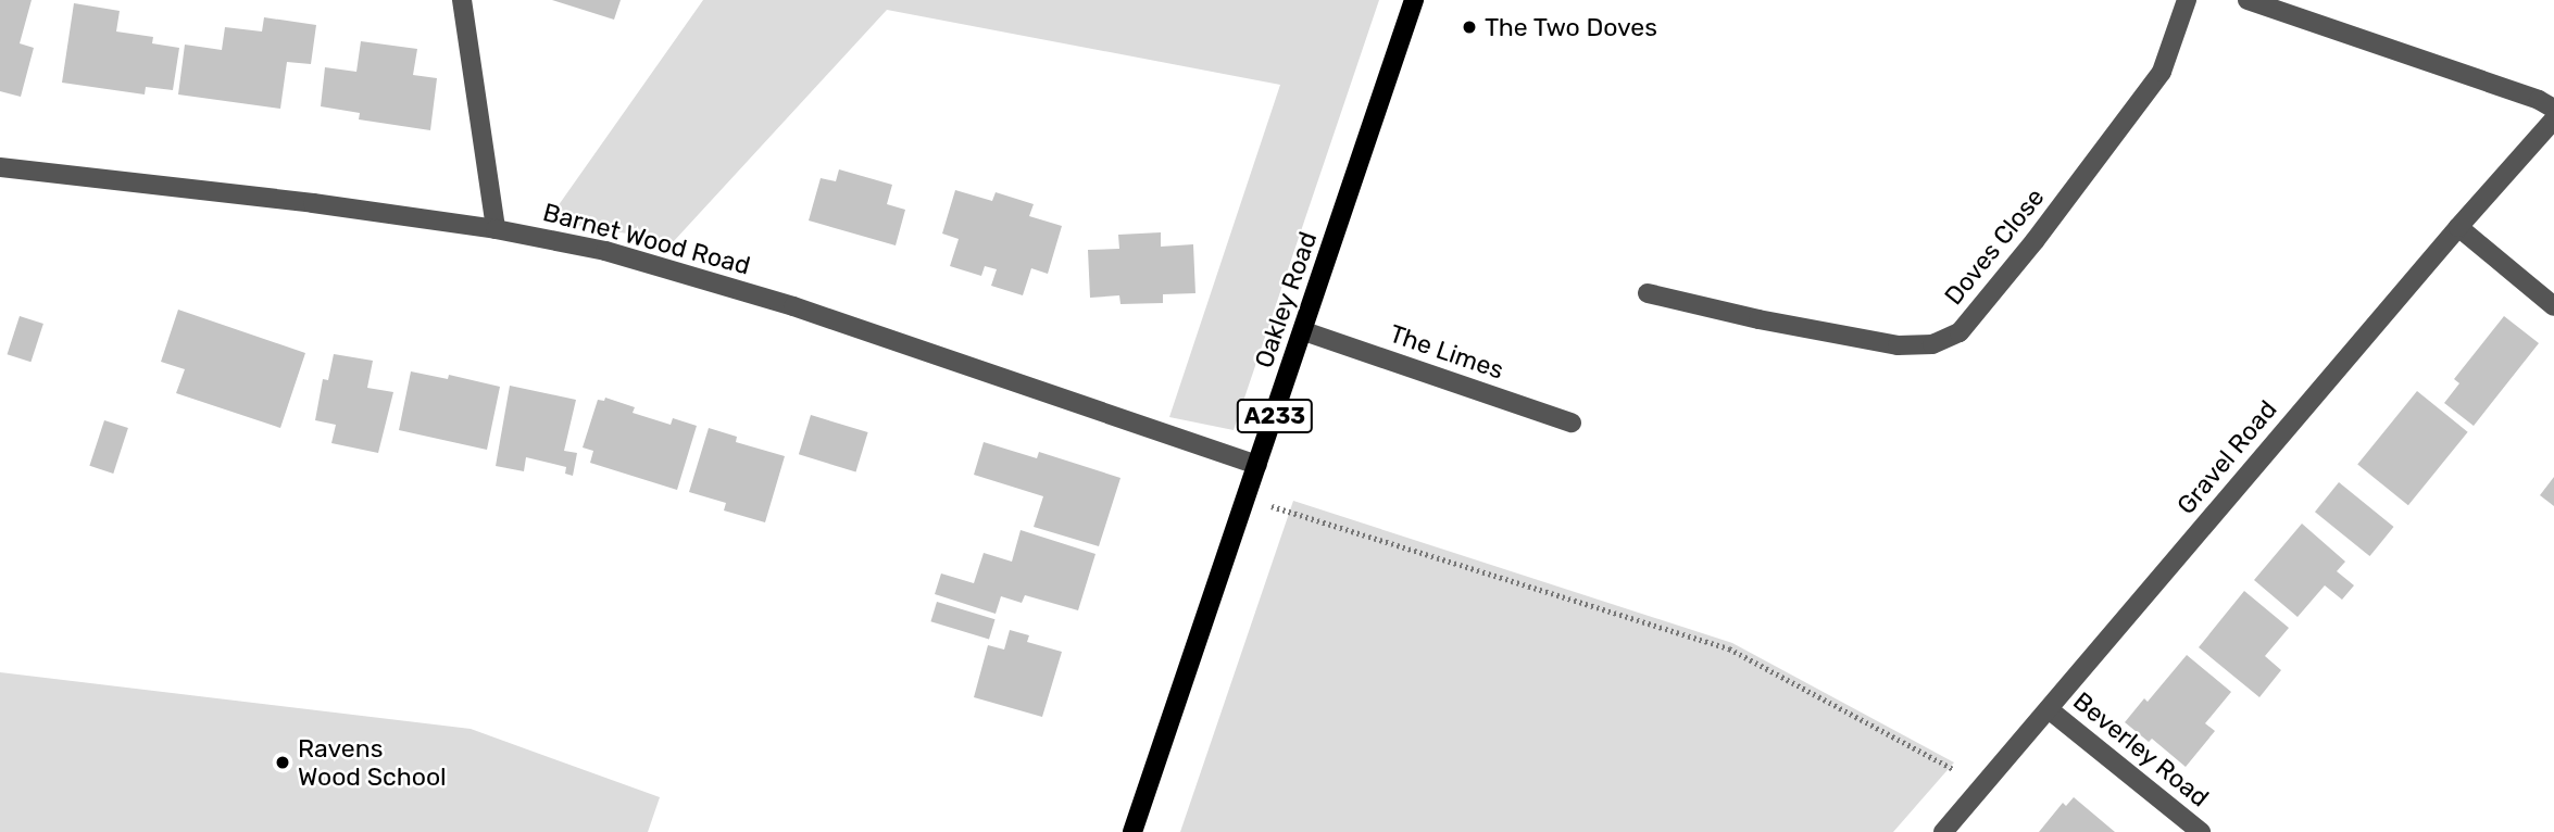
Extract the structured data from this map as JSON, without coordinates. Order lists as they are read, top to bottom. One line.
{"streets":{"main road":["Oakley Road","A233"],"street":["Barnet Wood Road","Doves Close","The Limes","Gravel Road","Beverley Road"]},"crossings":[["Barnet Wood Road","Oakley Road"],["Oakley Road","The Limes"],["Gravel Road","Beverley Road"]],"places":["The Two Doves","Ravens Wood School"]}
